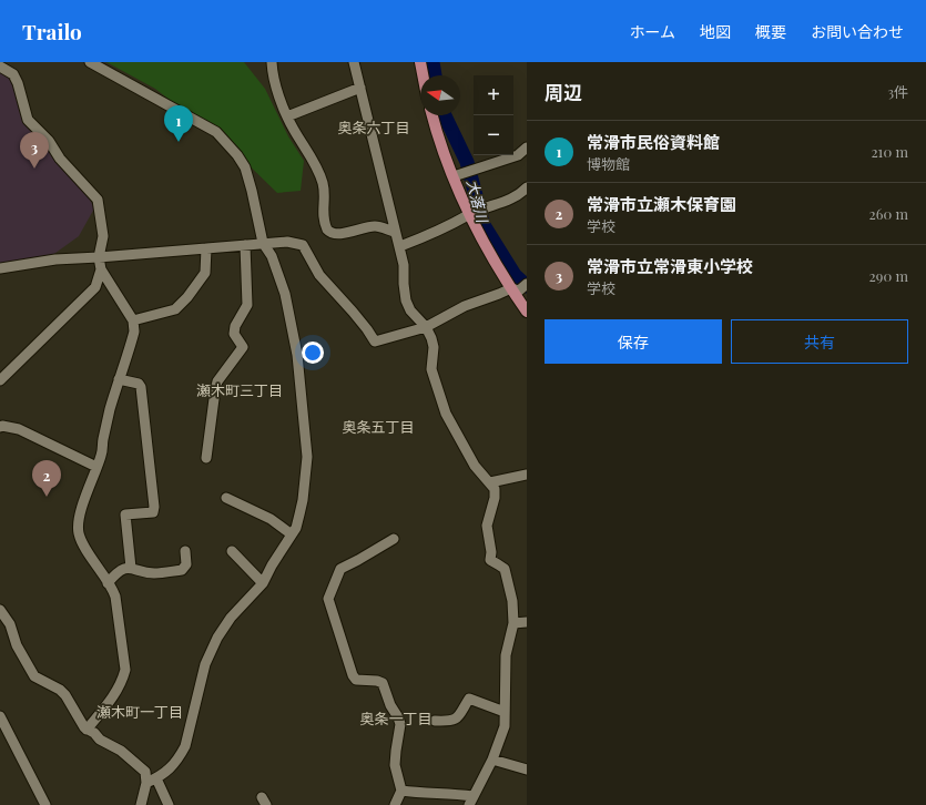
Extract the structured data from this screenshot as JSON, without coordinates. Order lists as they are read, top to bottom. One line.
{"districts":["奥条六丁目","瀬木町三丁目","奥条五丁目","瀬木町一丁目","奥条一丁目"],"water":["大落川"],"north":"left","page":{"header":"Trailo","nav":["ホーム","地図","概要","お問い合わせ"],"heading":["周辺","3件"],"map_buttons":["+","−"],"pins":["1","3","2"],"list":[{"mark":"1","name":"常滑市民俗資料館","note":"博物館","value":"210 m"},{"mark":"2","name":"常滑市立瀬木保育園","note":"学校","value":"260 m"},{"mark":"3","name":"常滑市立常滑東小学校","note":"学校","value":"290 m"}],"buttons":["保存","共有"]}}
